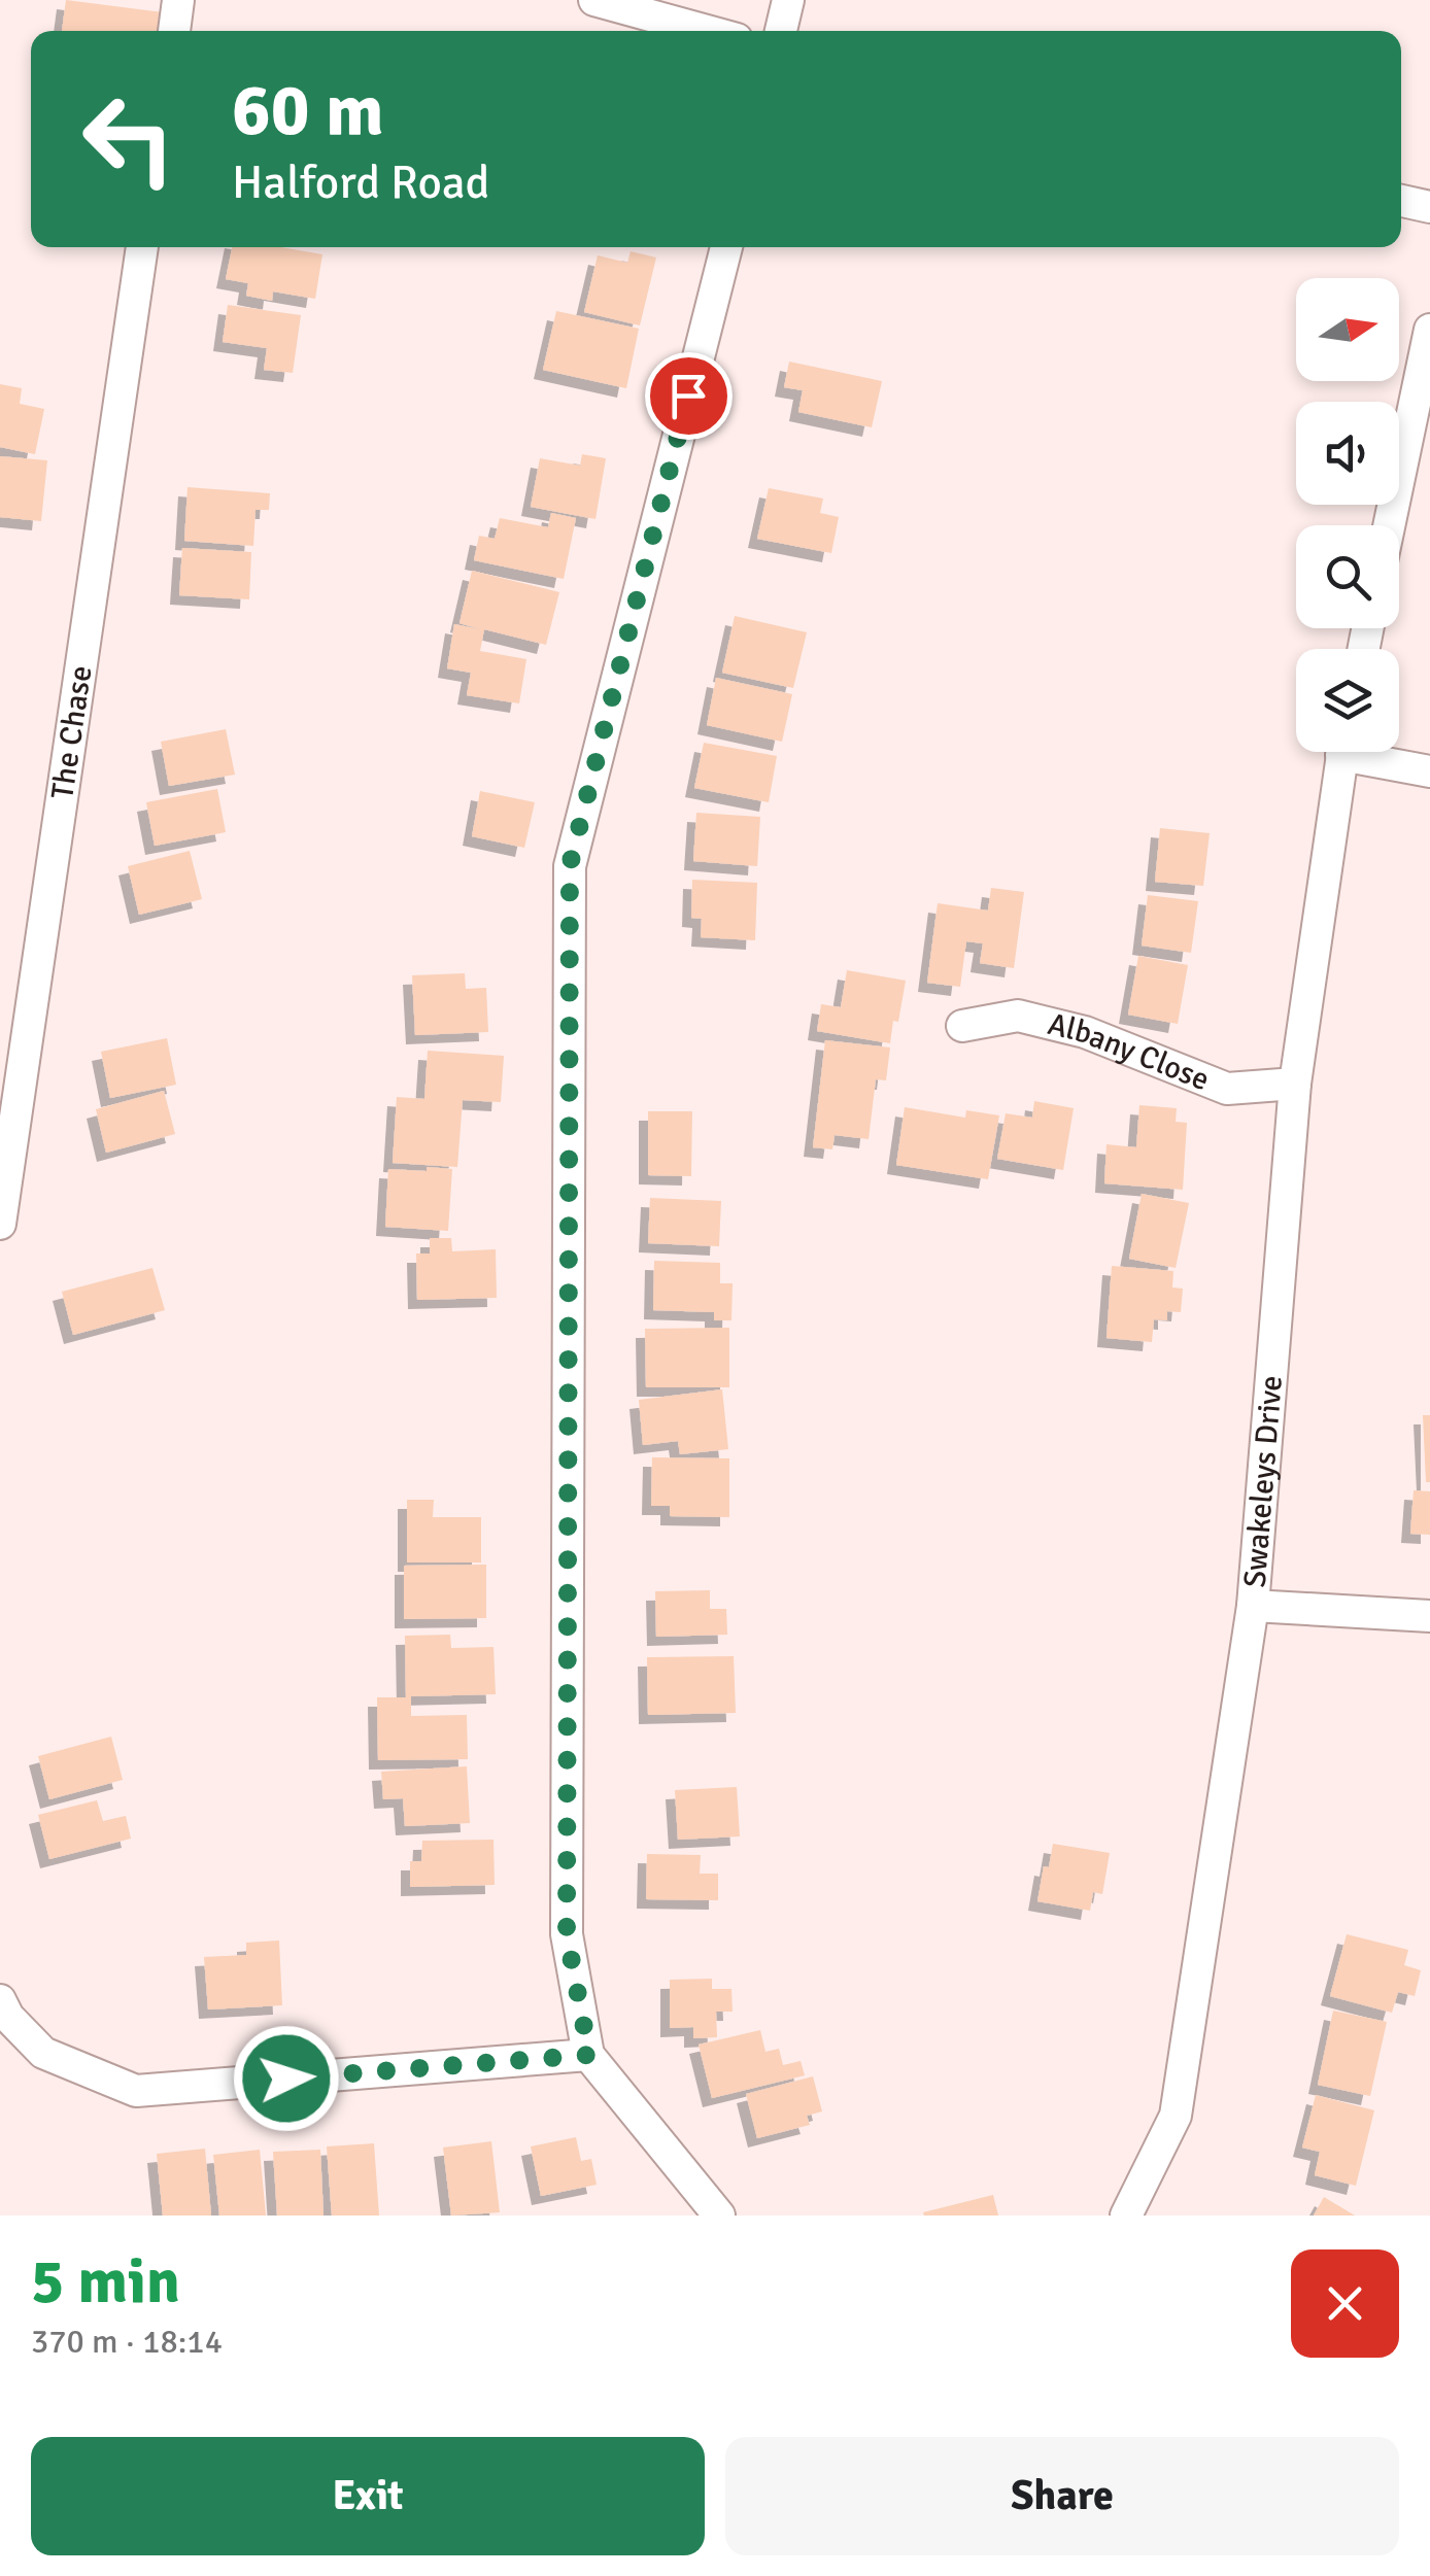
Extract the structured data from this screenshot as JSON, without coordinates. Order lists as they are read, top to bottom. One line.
{"streets":{"street":["The Chase","Albany Close","Swakeleys Drive"]},"crossings":[["Albany Close","Swakeleys Drive"]],"north":"right","page":{"turn":["60 m","Halford Road"],"heading":["5 min","370 m · 18:14"],"buttons":["Exit","Share"]}}
